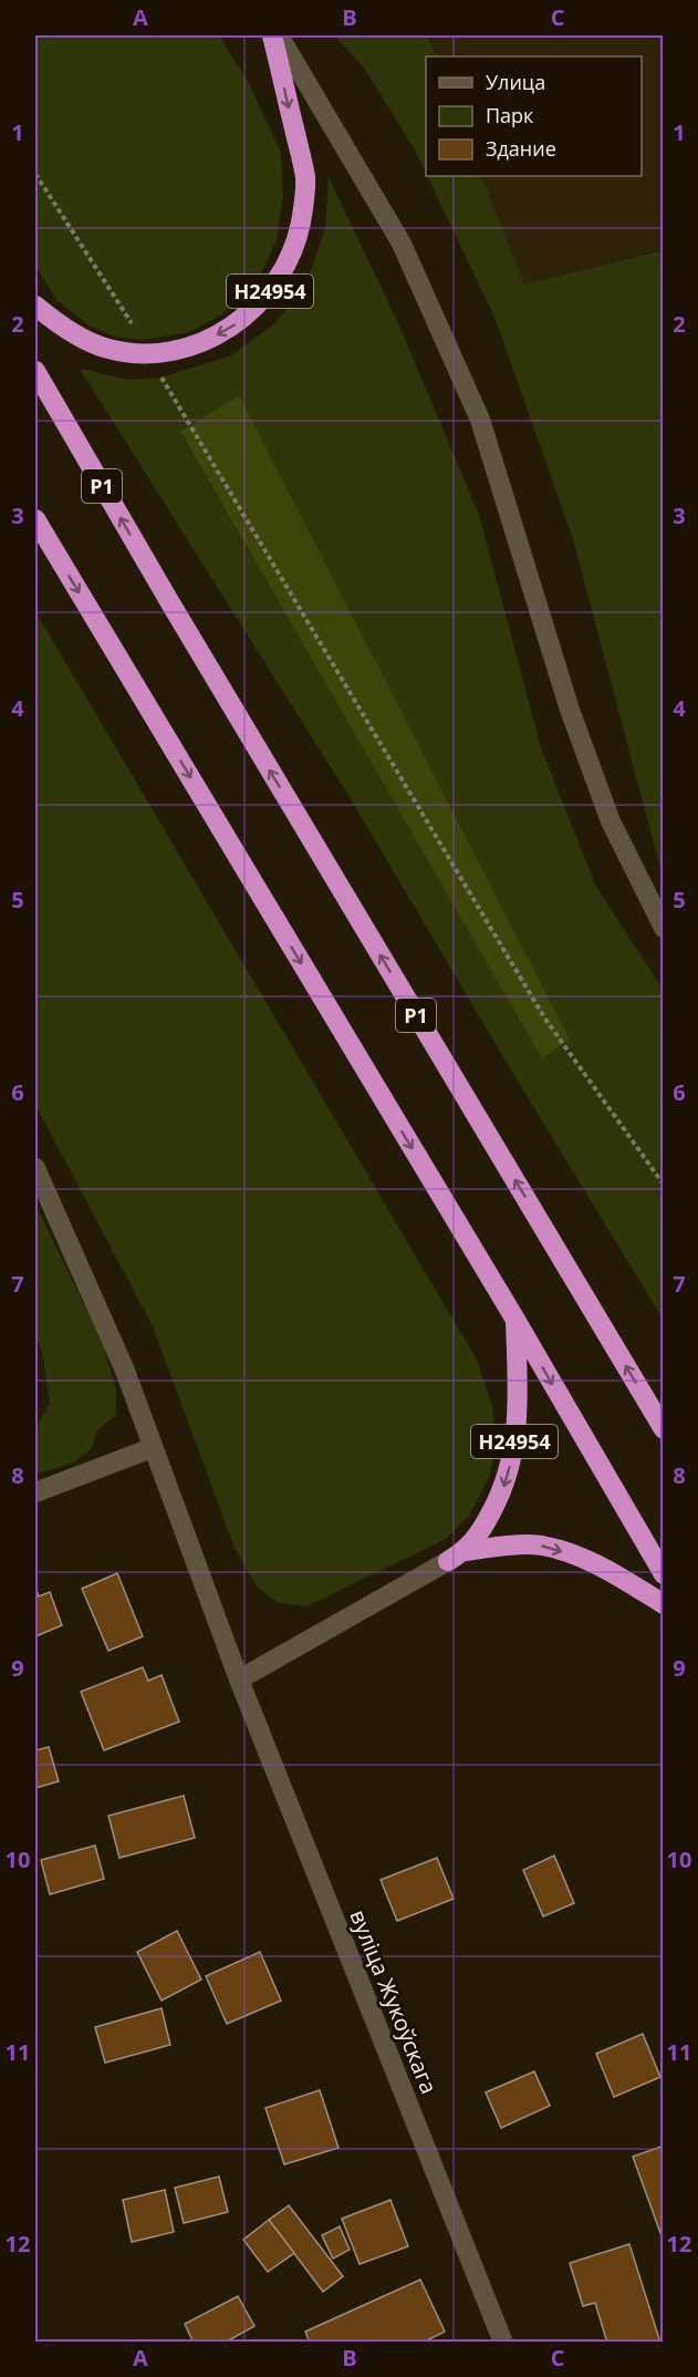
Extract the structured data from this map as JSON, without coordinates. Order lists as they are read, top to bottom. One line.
{"streets":{"highway":["Н24954","Р1"],"street":["вуліца Жукоўскага"]},"crossings":[["Н24954","вуліца Жукоўскага"]],"legend":["Улица","Парк","Здание"],"grid":{"columns":["A","B","C"],"rows":["1","2","3","4","5","6","7","8","9","10","11","12"]}}
